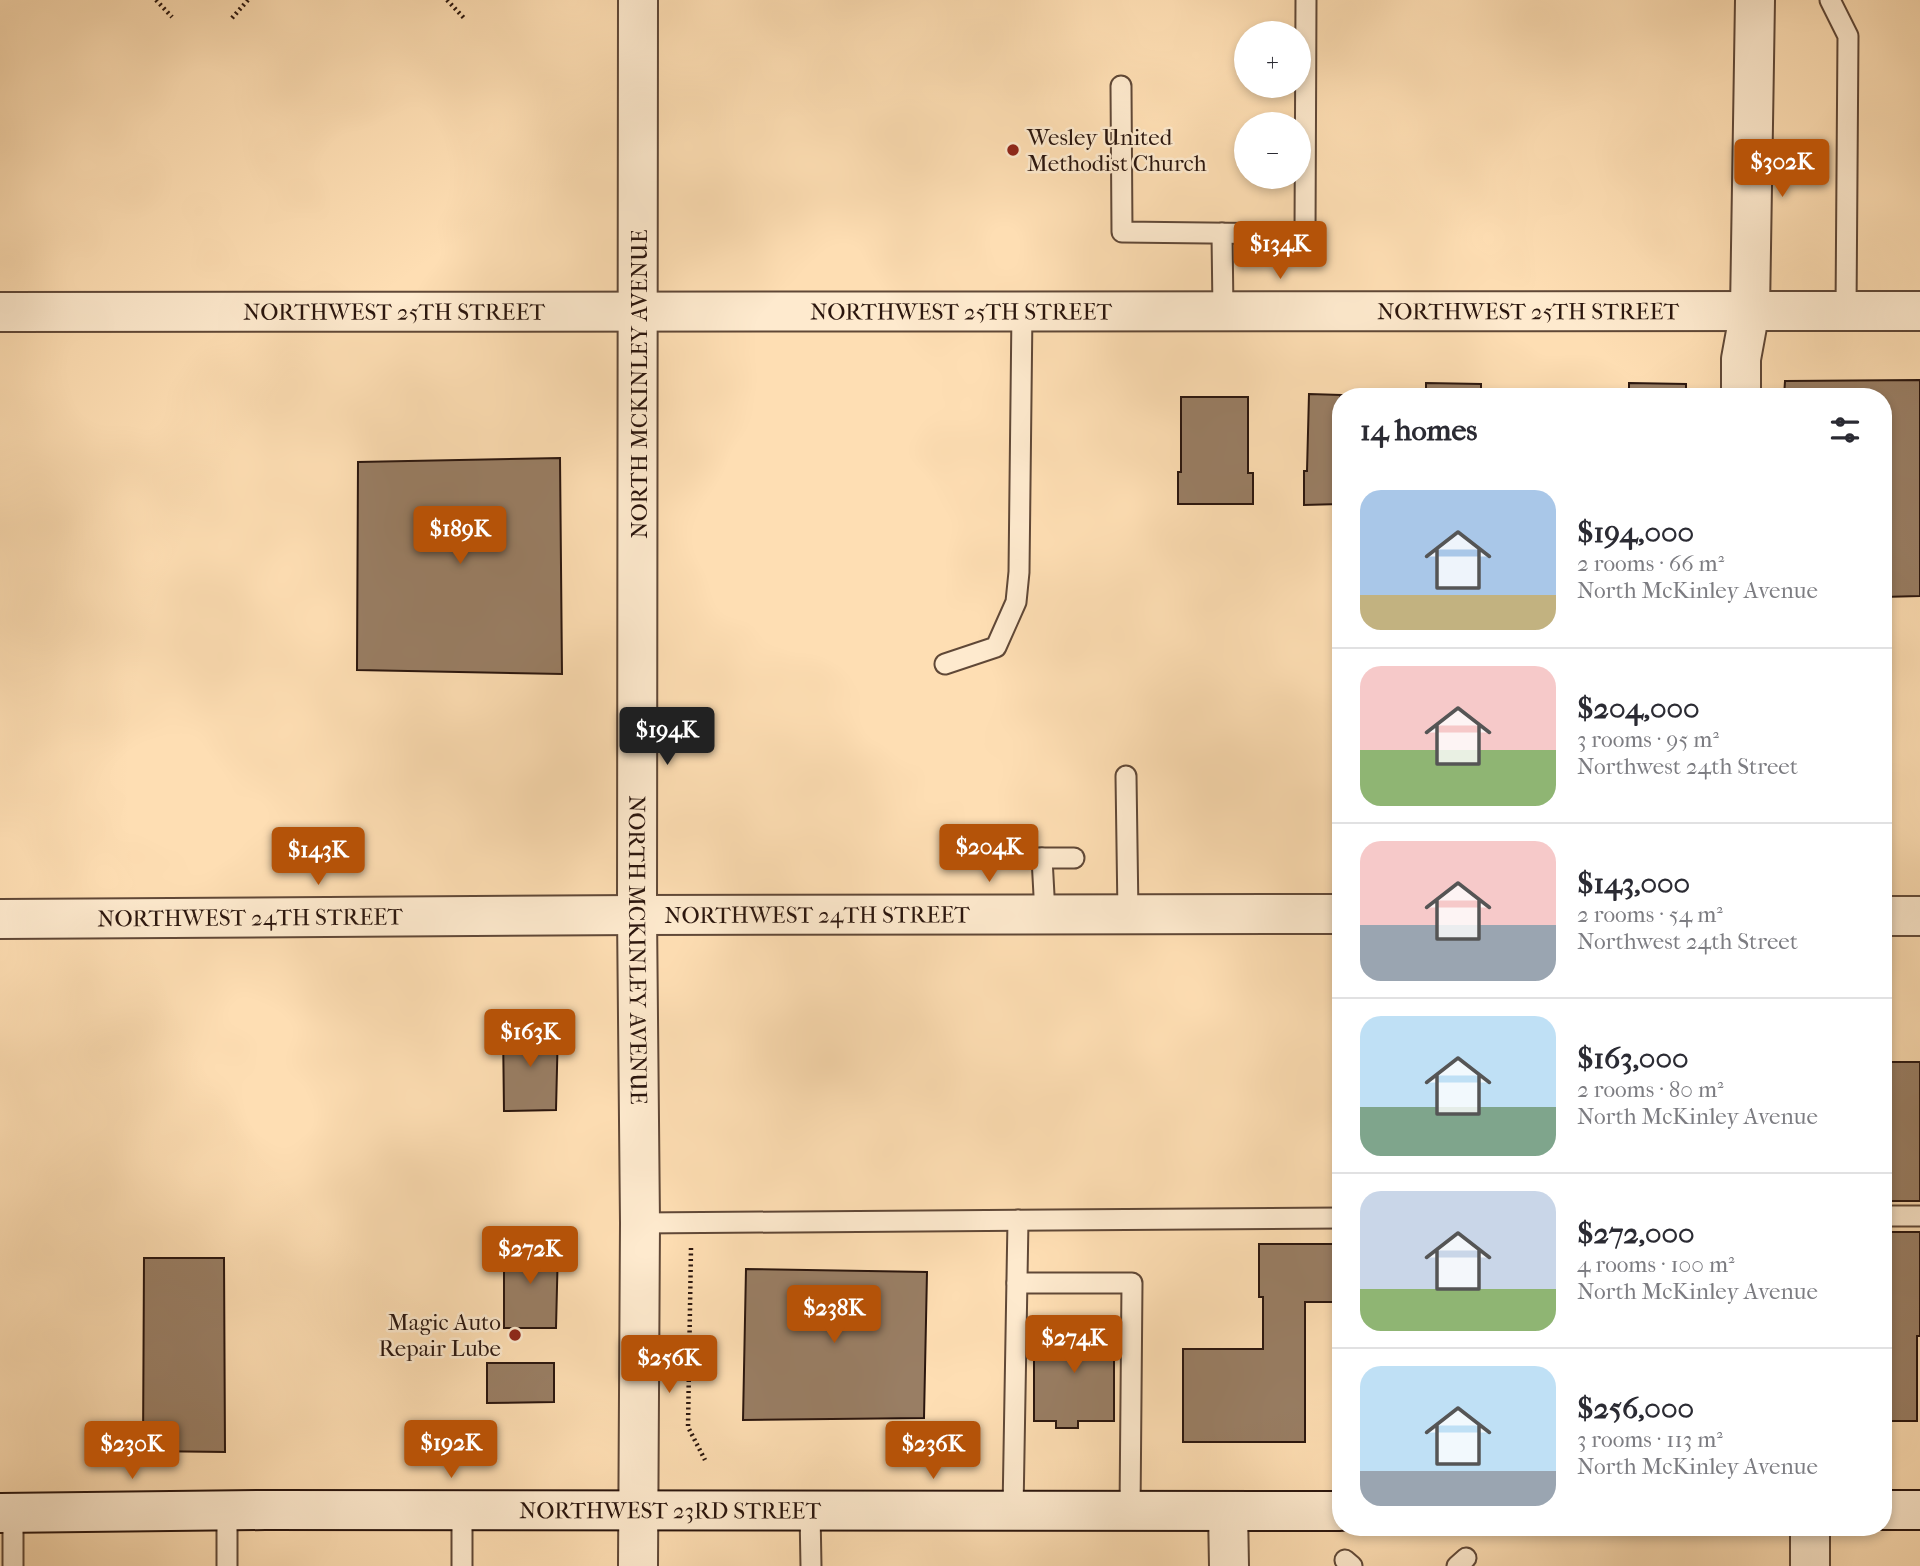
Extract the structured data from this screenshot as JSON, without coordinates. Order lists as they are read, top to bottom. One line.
{"streets":{"street":["NORTHWEST 25TH STREET","NORTH MCKINLEY AVENUE","NORTHWEST 24TH STREET","NORTHWEST 23RD STREET"]},"crossings":[["NORTHWEST 25TH STREET","NORTH MCKINLEY AVENUE"],["NORTH MCKINLEY AVENUE","NORTHWEST 24TH STREET"],["NORTH MCKINLEY AVENUE","NORTHWEST 23RD STREET"]],"places":["Wesley United Methodist Church","Magic Auto Repair Lube"],"page":{"map_buttons":["+","−"],"price":["$302K","$134K","$189K","$194K","$204K","$143K","$163K","$272K","$238K","$274K","$256K","$192K","$230K","$236K"],"heading":"14 homes","list":[{"name":"$194,000","note":"2 rooms · 66 m² · North McKinley Avenue"},{"name":"$204,000","note":"3 rooms · 95 m² · Northwest 24th Street"},{"name":"$143,000","note":"2 rooms · 54 m² · Northwest 24th Street"},{"name":"$163,000","note":"2 rooms · 80 m² · North McKinley Avenue"},{"name":"$272,000","note":"4 rooms · 100 m² · North McKinley Avenue"},{"name":"$256,000","note":"3 rooms · 113 m² · North McKinley Avenue"}]}}
